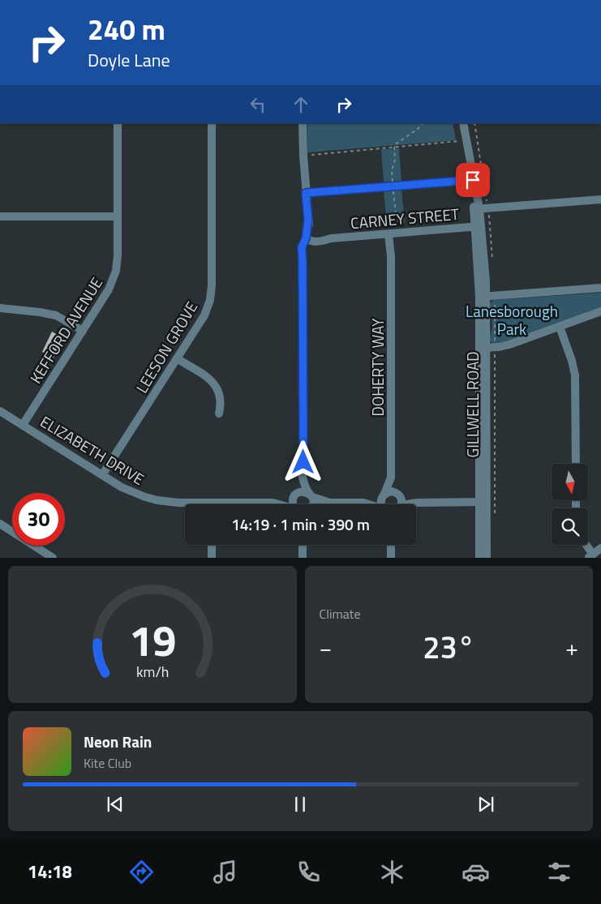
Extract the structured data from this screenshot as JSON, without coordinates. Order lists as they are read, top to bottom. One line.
{"streets":{"street":["CARNEY STREET","KEFFORD AVENUE","LEESON GROVE","DOHERTY WAY","GILLWELL ROAD","ELIZABETH DRIVE"]},"crossings":[["CARNEY STREET","DOHERTY WAY"],["CARNEY STREET","GILLWELL ROAD"],["KEFFORD AVENUE","ELIZABETH DRIVE"],["LEESON GROVE","ELIZABETH DRIVE"]],"parks":["Lanesborough Park"],"north":"bottom","page":{"turn":["240 m","Doyle Lane"],"limit":"30","trip":"14:19 · 1 min · 390 m","tile":"Climate","heat":["−","23°","+"],"song":["Neon Rain","Kite Club"],"tabs":"14:18","gauge":["19","km/h"]}}
